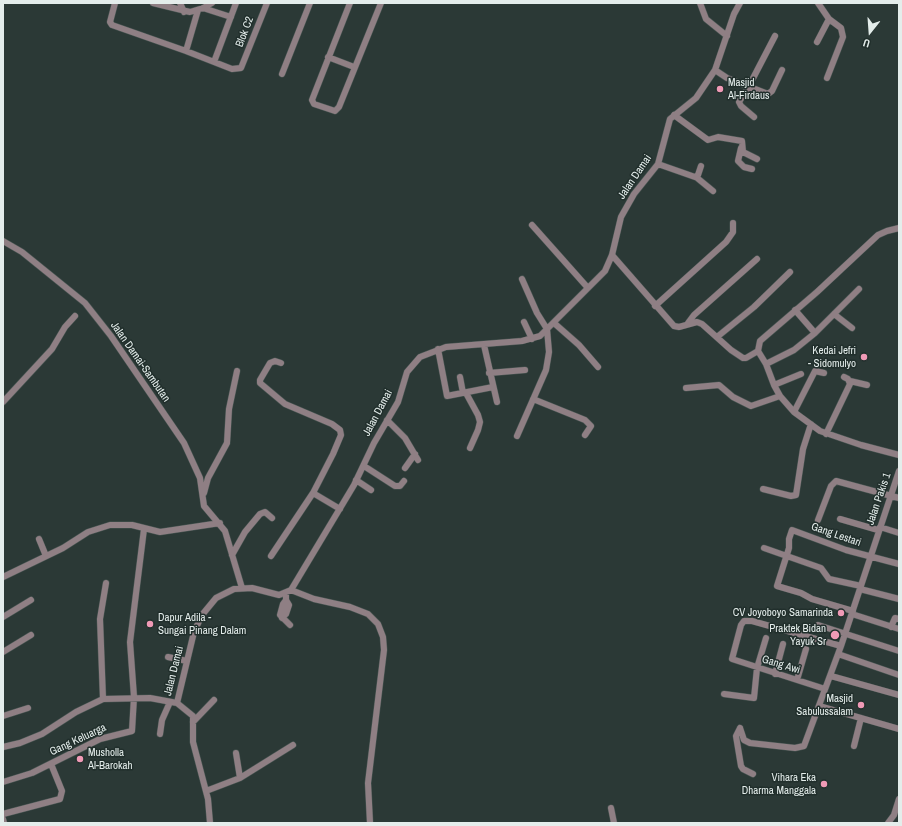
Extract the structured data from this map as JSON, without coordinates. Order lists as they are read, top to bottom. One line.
{"streets":{"street":["Blok C2","Jalan Damai","Jalan Damai-Sambutan","Jalan Pakis 1","Gang Lestari","Gang Awi","Gang Keluarga"]},"crossings":[["Jalan Damai","Jalan Damai-Sambutan"],["Jalan Pakis 1","Gang Lestari"],["Jalan Pakis 1","Gang Awi"]],"places":["Masjid Al-Firdaus","Kedai Jefri - Sidomulyo","CV Joyoboyo Samarinda","Dapur Adila - Sungai Pinang Dalam","Praktek Bidan Yayuk Sr","Masjid Sabulussalam","Musholla Al-Barokah","Vihara Eka Dharma Manggala"],"north":"bottom"}
